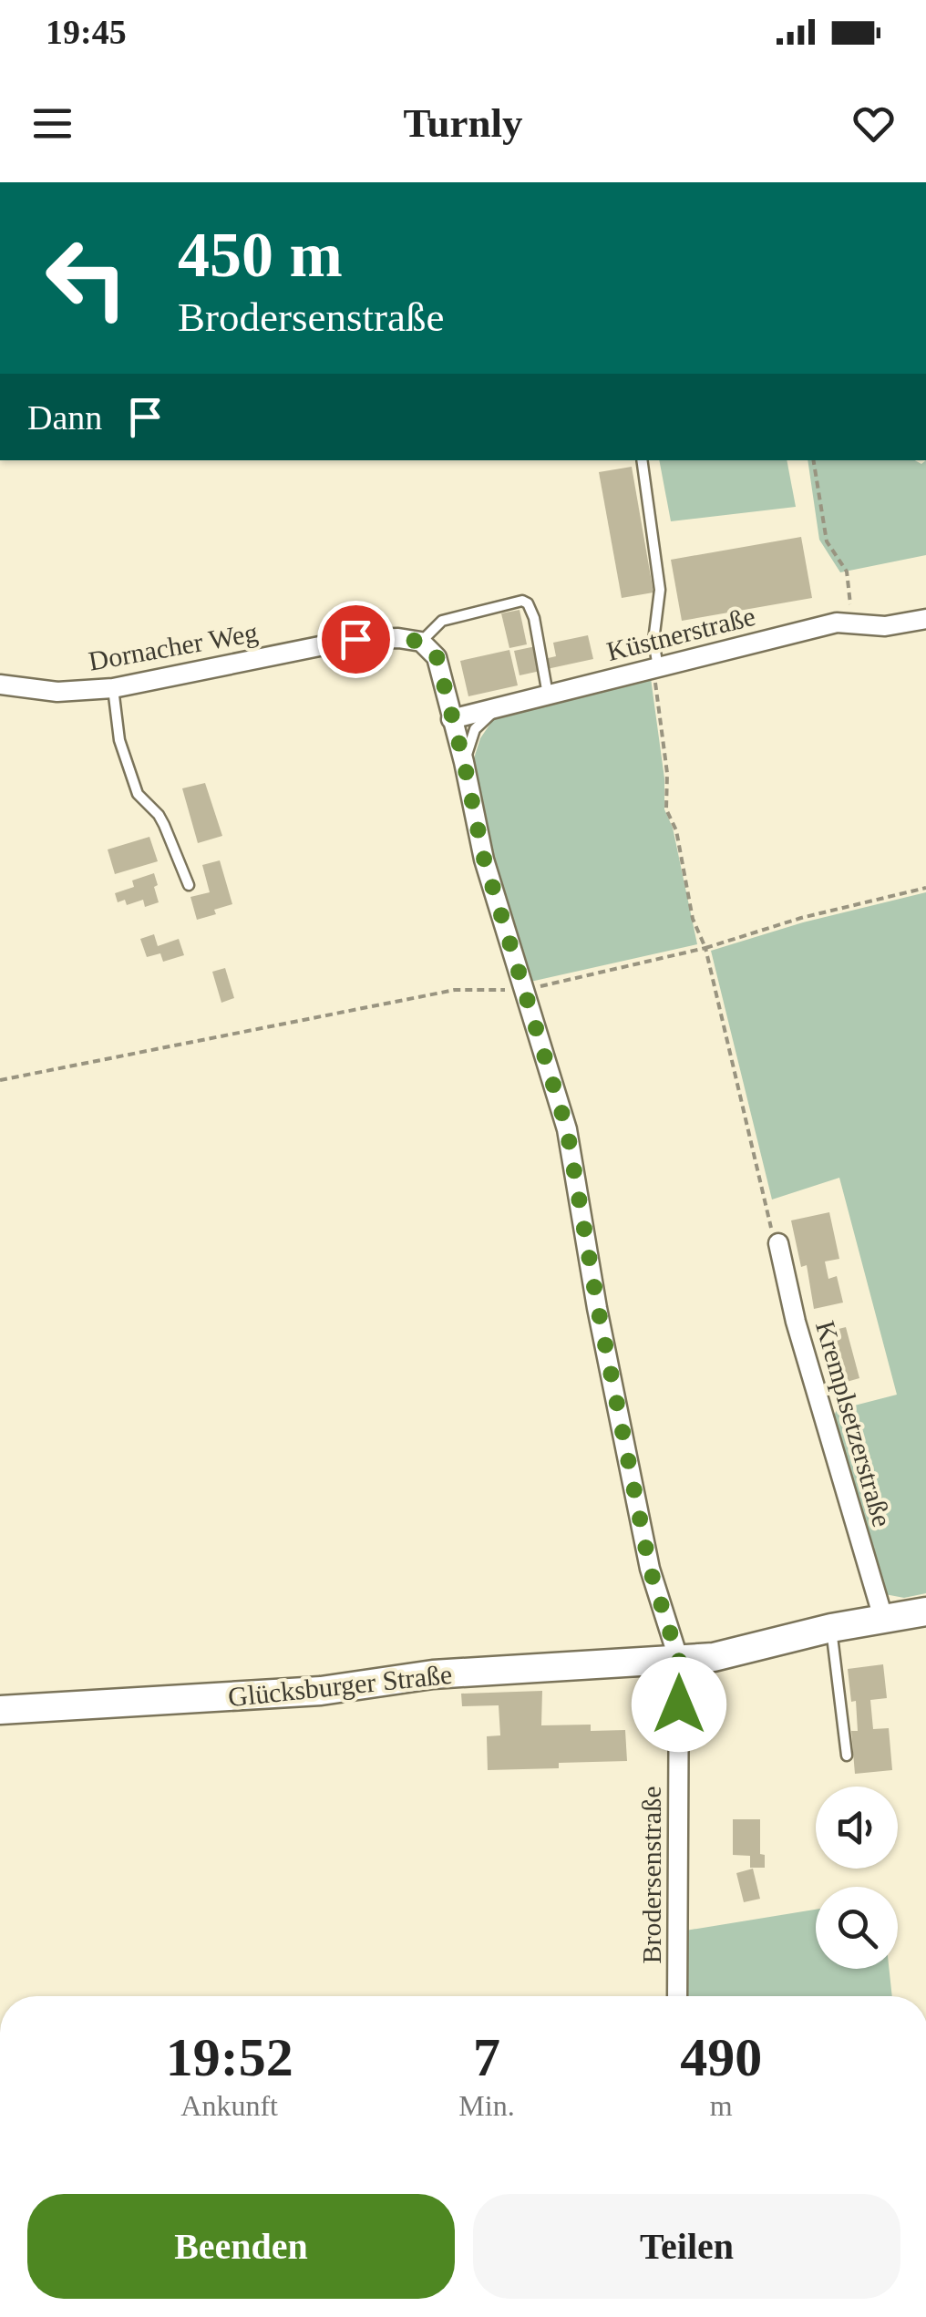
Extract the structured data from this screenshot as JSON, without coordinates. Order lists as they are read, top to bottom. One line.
{"streets":{"street":["Küstnerstraße","Dornacher Weg","Kremplsetzerstraße","Glücksburger Straße","Brodersenstraße"]},"crossings":[["Küstnerstraße","Brodersenstraße"],["Dornacher Weg","Brodersenstraße"],["Kremplsetzerstraße","Glücksburger Straße"],["Glücksburger Straße","Brodersenstraße"]],"page":{"status":"19:45","header":"Turnly","turn":["450 m","Brodersenstraße"],"then":"Dann","eta":["19:52","Ankunft","7","Min.","490","m"],"buttons":["Beenden","Teilen"]}}
